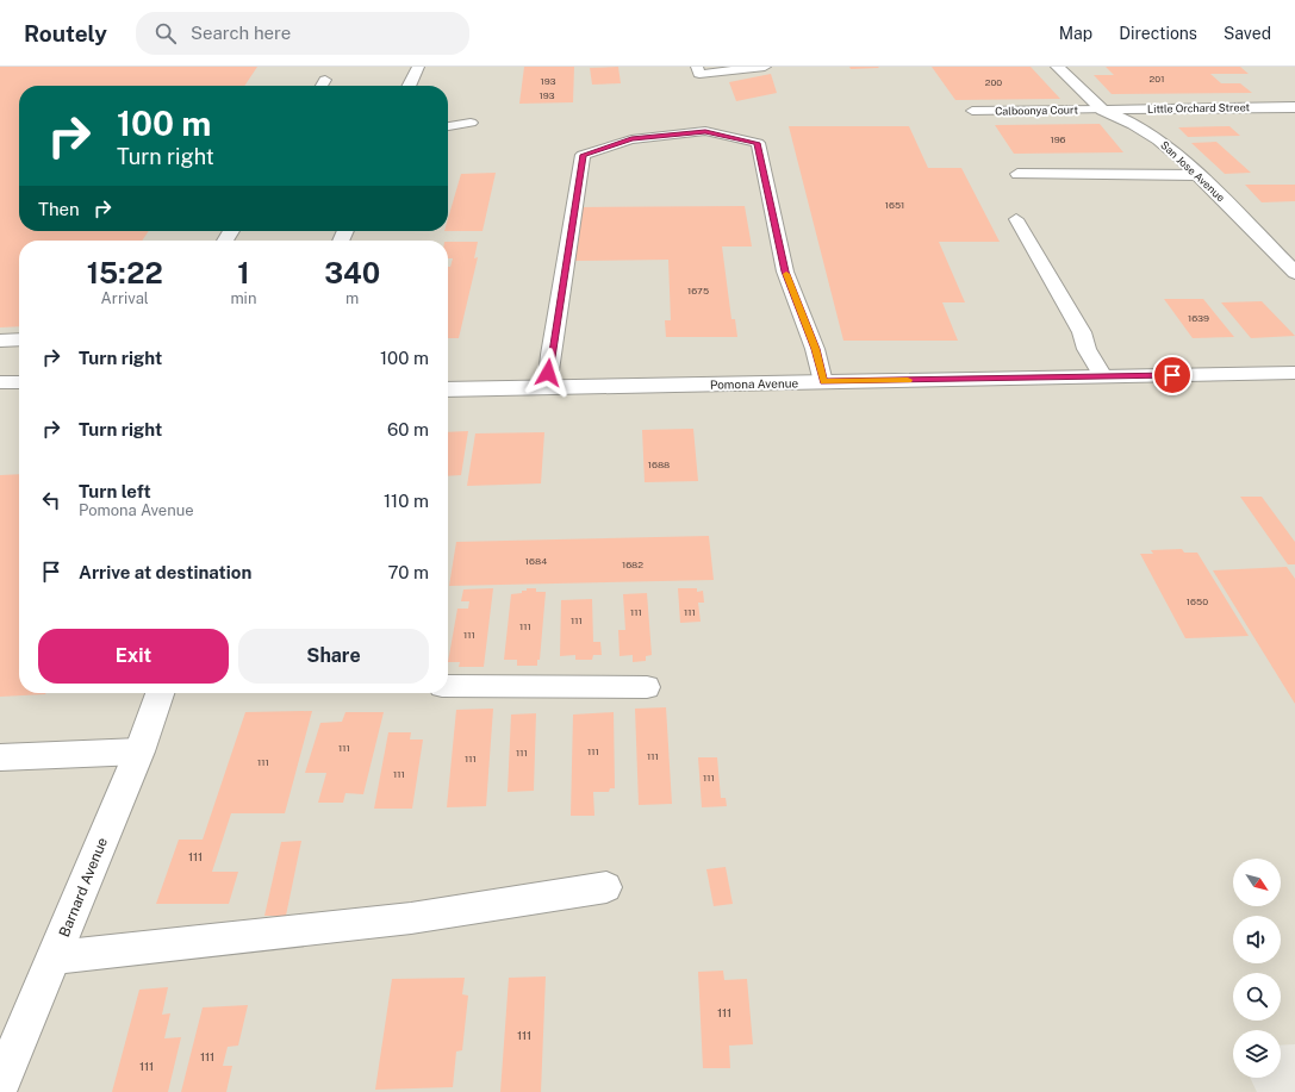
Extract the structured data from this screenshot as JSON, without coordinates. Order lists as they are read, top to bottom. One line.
{"streets":{"street":["Little Orchard Street","San Jose Avenue","Pomona Avenue","Barnard Avenue"],"lane":["Calboonya Court"]},"crossings":[["Little Orchard Street","Calboonya Court"],["Little Orchard Street","San Jose Avenue"],["Calboonya Court","San Jose Avenue"]],"house_numbers":["201","193","200","193","196","1651","1675","1639","1688","1684","1682","1650","111","111","111","111","111","111","111","111","111","111","111","111","111","111","111","111","111","111"],"north":"bottom right","page":{"header":"Routely","search":"Search here","nav":["Map","Directions","Saved"],"turn":["100 m","Turn right"],"then":"Then","eta":["15:22","Arrival","1","min","340","m"],"list":[{"name":"Turn right","value":"100 m"},{"name":"Turn right","value":"60 m"},{"name":"Turn left","note":"Pomona Avenue","value":"110 m"},{"name":"Arrive at destination","value":"70 m"}],"buttons":["Exit","Share"]}}
